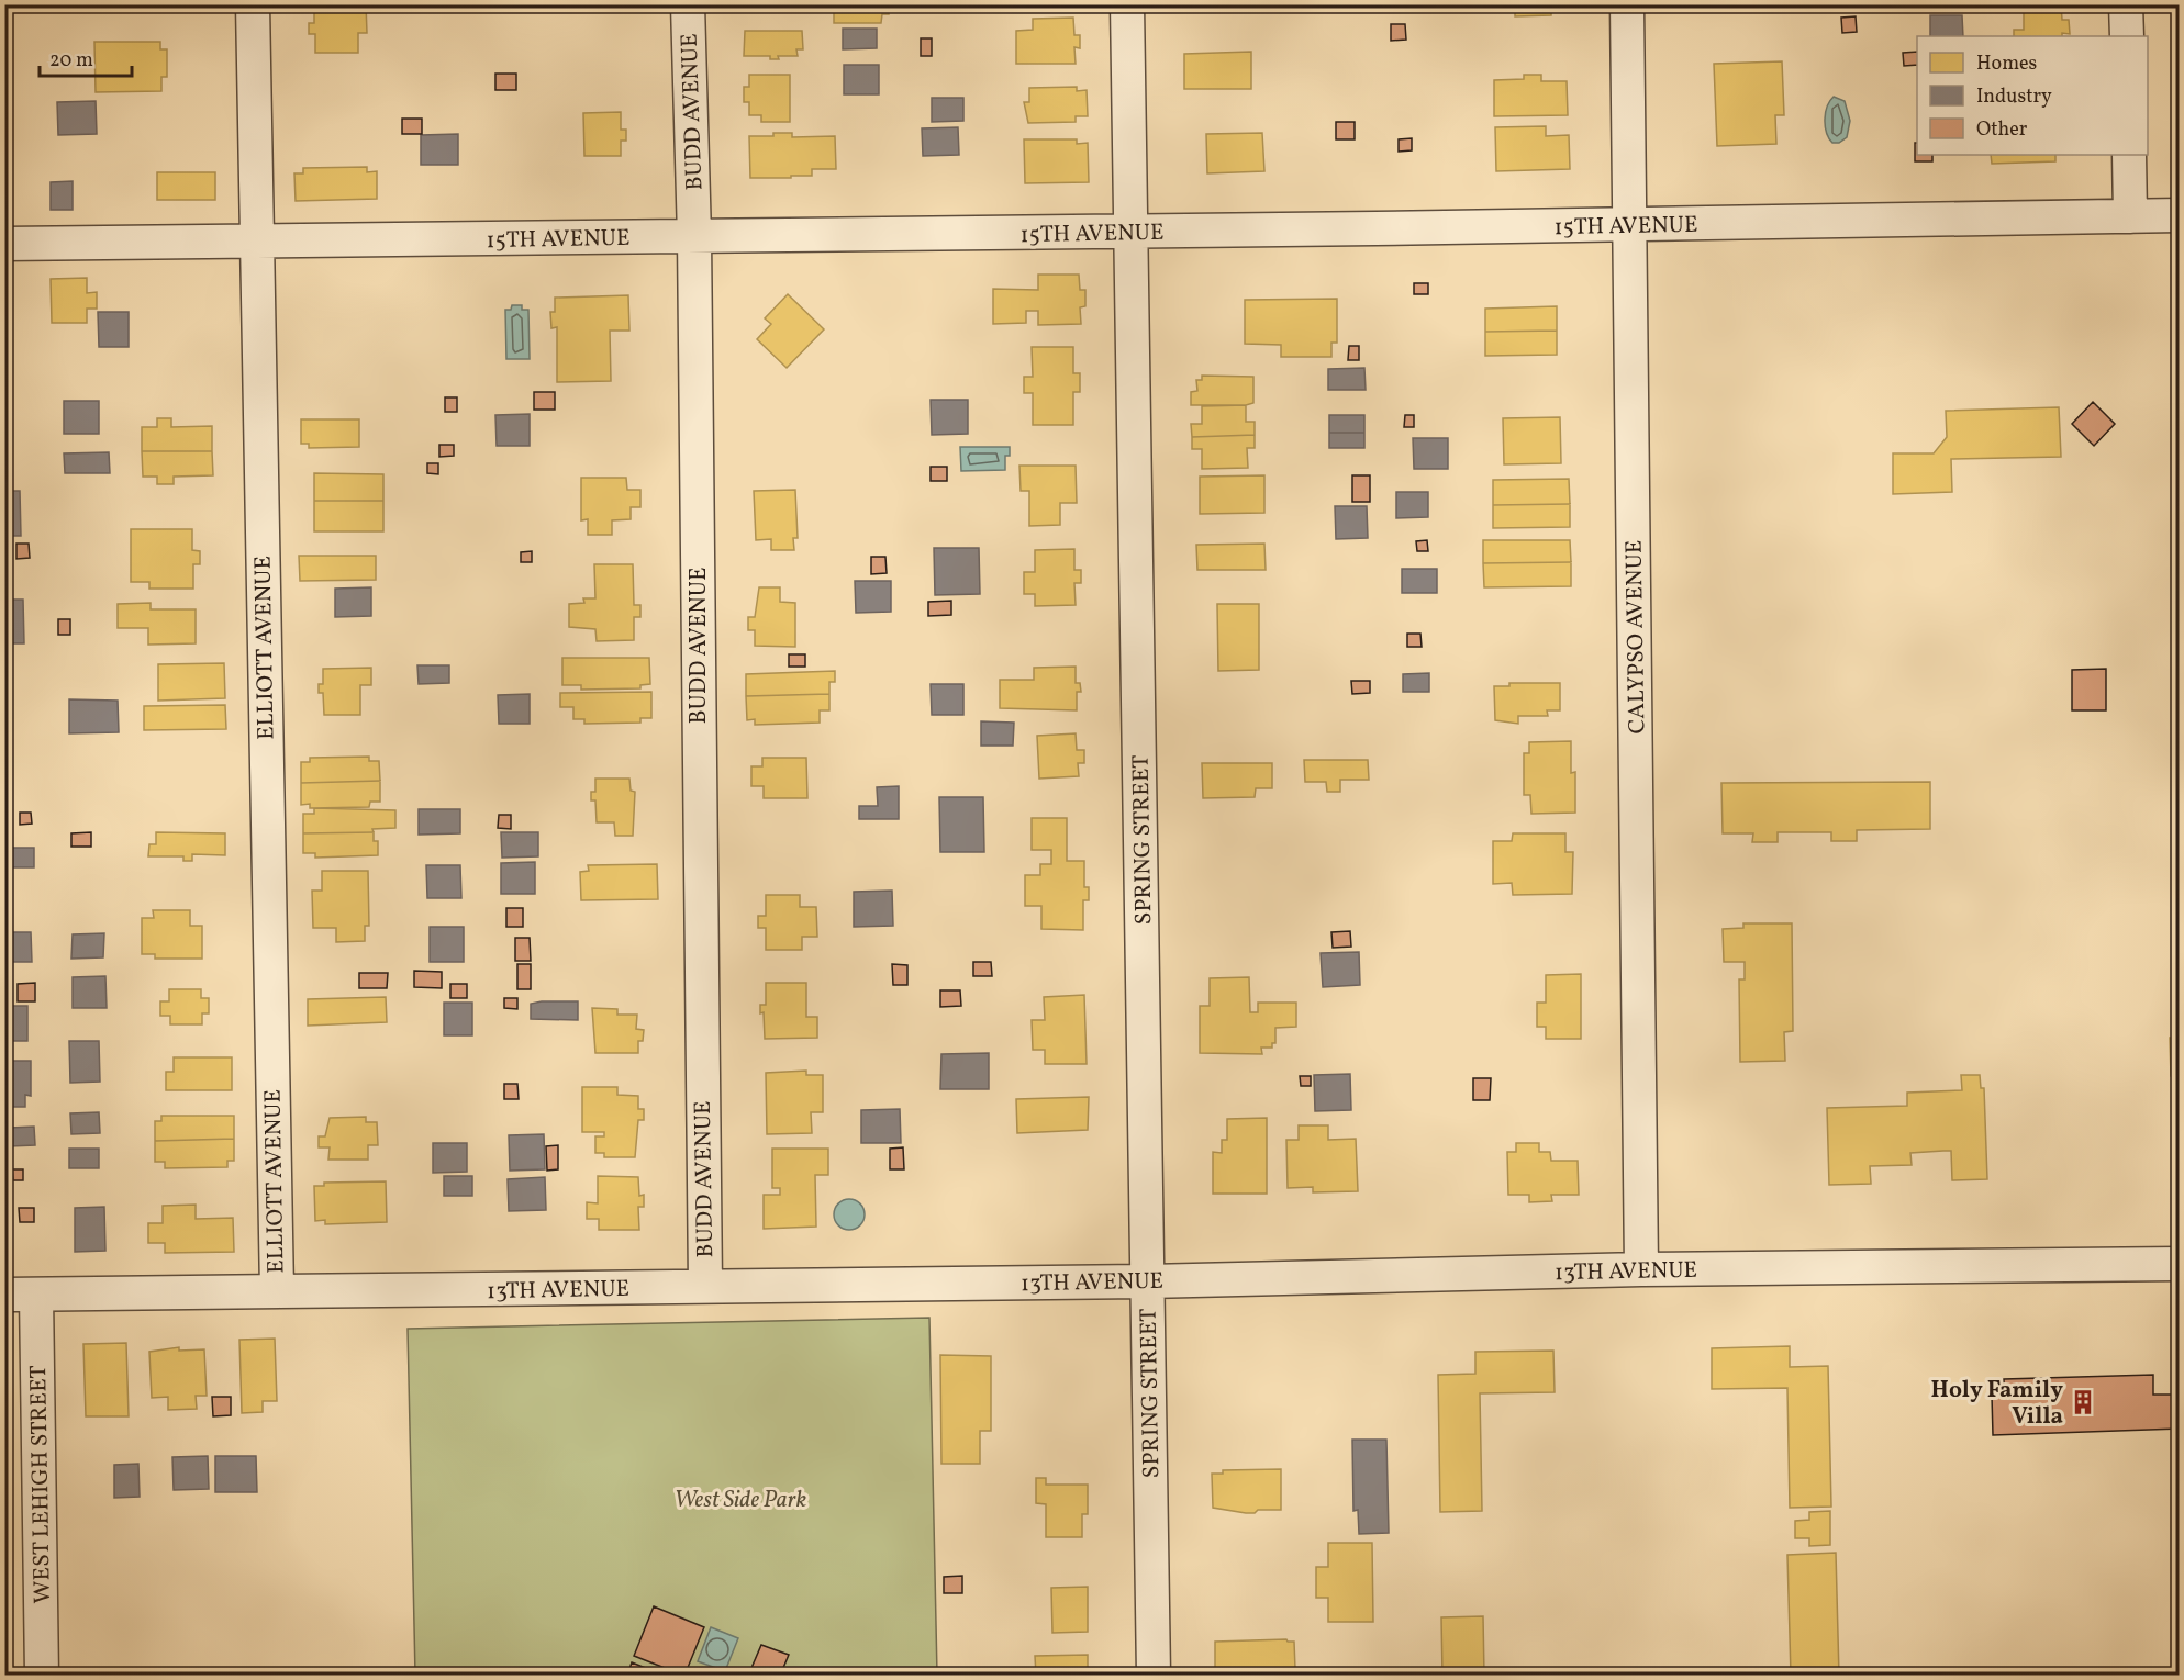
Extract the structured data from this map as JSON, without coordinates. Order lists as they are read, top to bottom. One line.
{"streets":{"street":["BUDD AVENUE","15TH AVENUE","CALYPSO AVENUE","ELLIOTT AVENUE","SPRING STREET","13TH AVENUE","WEST LEHIGH STREET"]},"crossings":[["BUDD AVENUE","15TH AVENUE"],["BUDD AVENUE","13TH AVENUE"],["15TH AVENUE","CALYPSO AVENUE"],["15TH AVENUE","ELLIOTT AVENUE"],["15TH AVENUE","SPRING STREET"],["CALYPSO AVENUE","13TH AVENUE"],["ELLIOTT AVENUE","13TH AVENUE"],["SPRING STREET","13TH AVENUE"],["13TH AVENUE","WEST LEHIGH STREET"]],"parks":["West Side Park"],"places":{"building":["Holy Family Villa"]},"legend":["Homes","Industry","Other"],"scale_bar":"20 m"}
